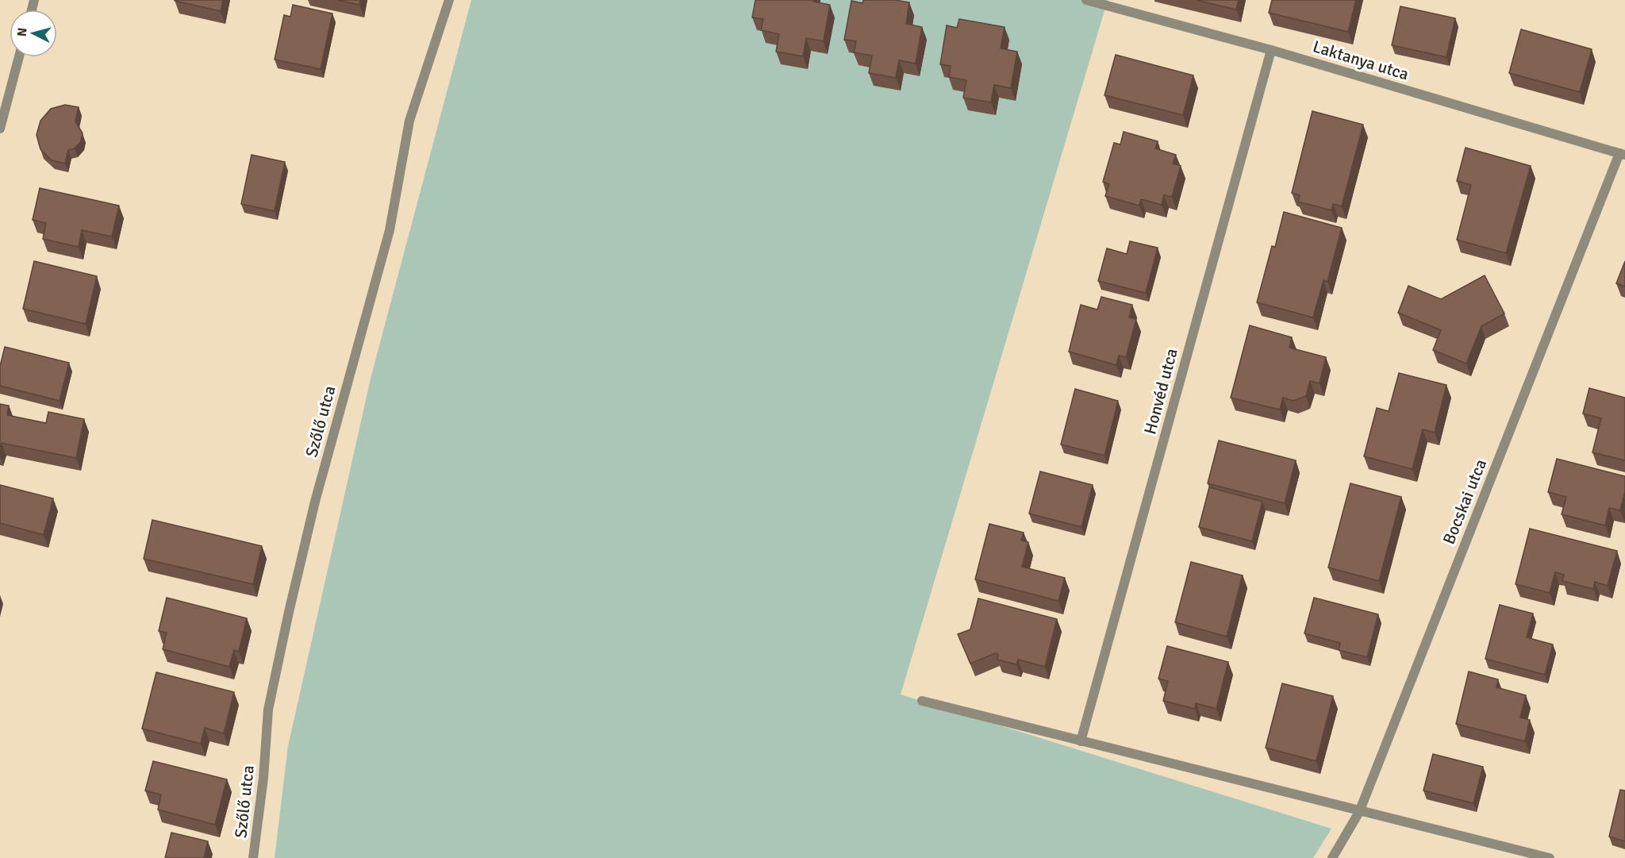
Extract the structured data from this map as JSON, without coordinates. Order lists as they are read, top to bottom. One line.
{"streets":{"street":["Laktanya utca","Honvéd utca","Szőlő utca","Bocskai utca"]},"crossings":[["Laktanya utca","Honvéd utca"],["Laktanya utca","Bocskai utca"]],"north":"left"}
